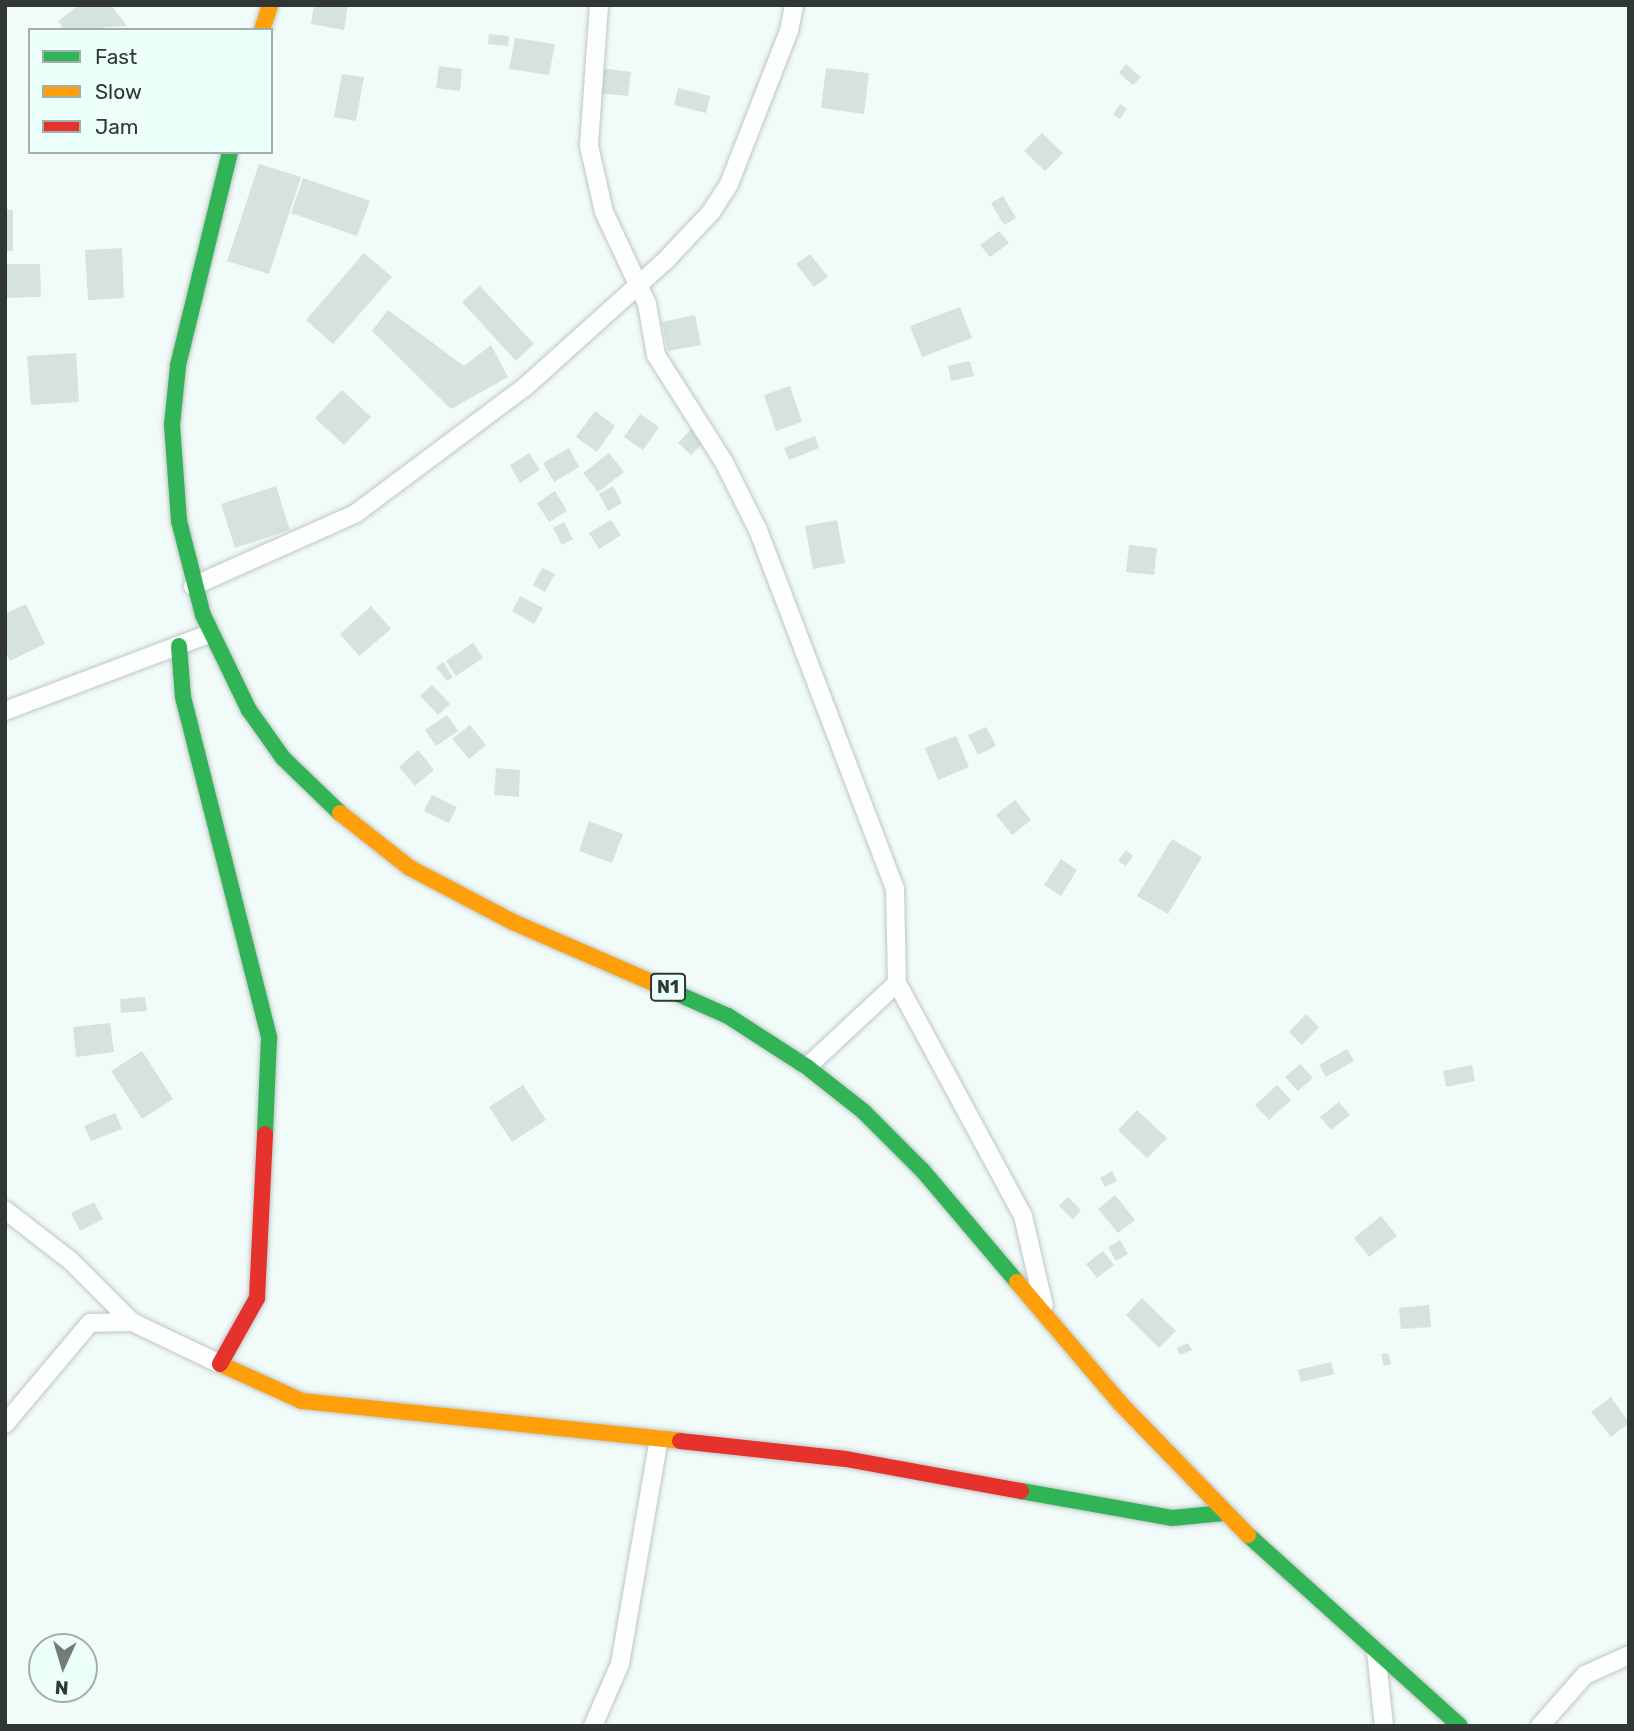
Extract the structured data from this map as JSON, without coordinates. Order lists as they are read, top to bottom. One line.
{"streets":{"main road":["N1"]},"legend":["Fast","Slow","Jam"],"north":"bottom"}
